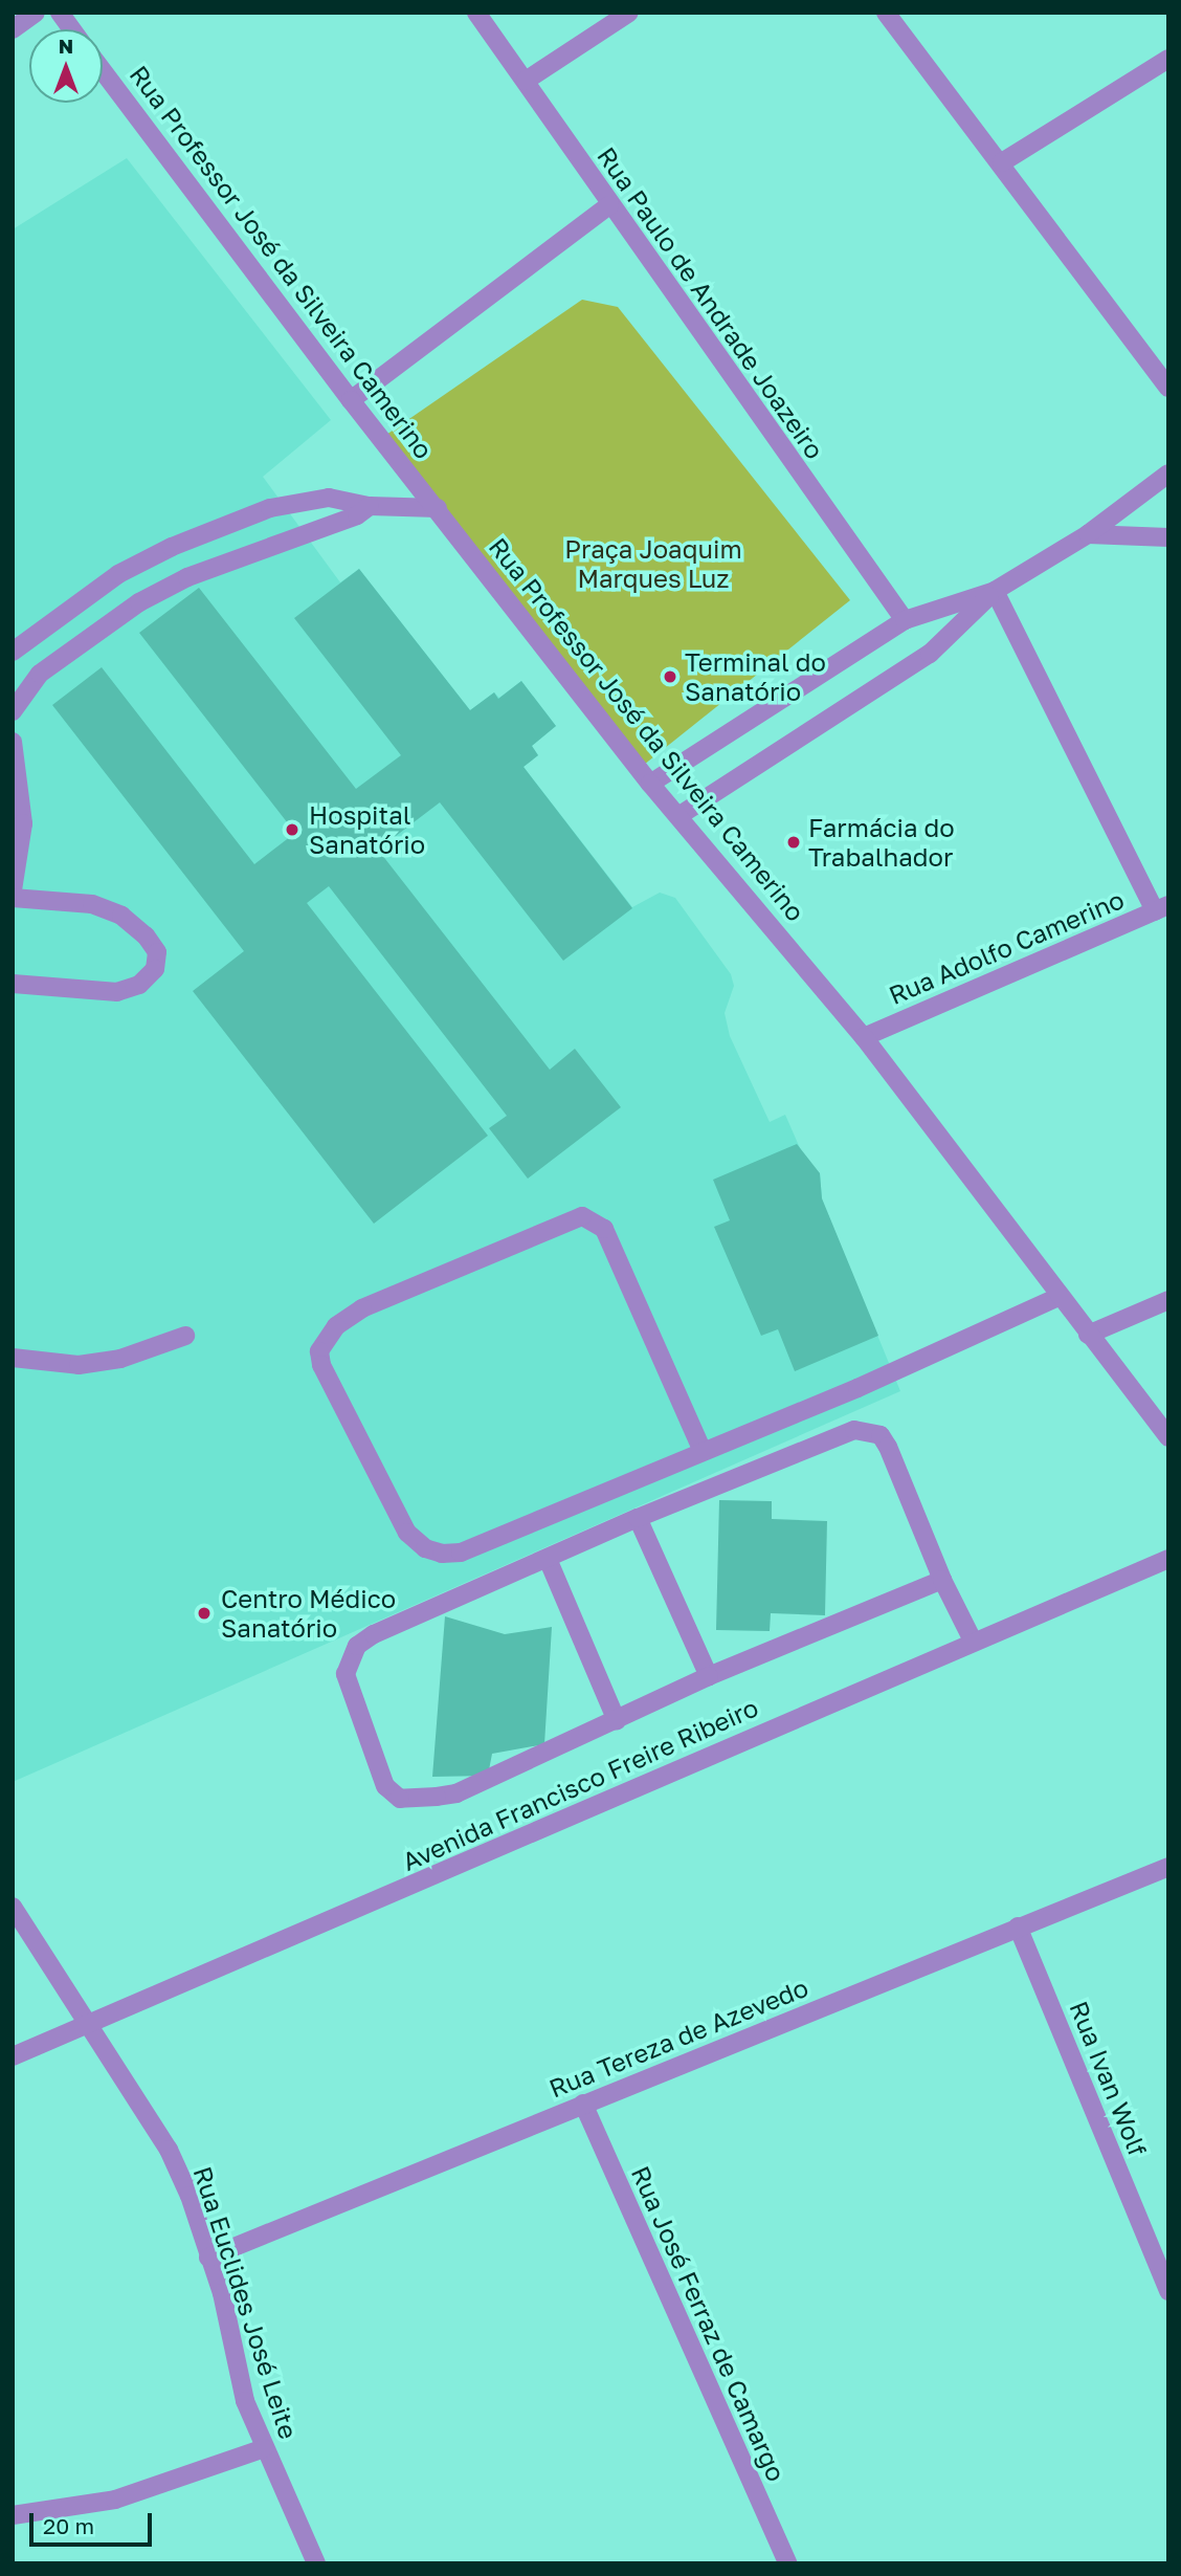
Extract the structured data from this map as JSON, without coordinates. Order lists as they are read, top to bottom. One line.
{"streets":{"street":["Rua Professor José da Silveira Camerino","Rua Paulo de Andrade Joazeiro","Rua Adolfo Camerino","Avenida Francisco Freire Ribeiro","Rua Tereza de Azevedo","Rua Ivan Wolf","Rua Euclides José Leite","Rua José Ferraz de Camargo"]},"crossings":[["Rua Professor José da Silveira Camerino","Rua Adolfo Camerino"],["Avenida Francisco Freire Ribeiro","Rua Euclides José Leite"],["Rua Tereza de Azevedo","Rua Ivan Wolf"],["Rua Tereza de Azevedo","Rua Euclides José Leite"],["Rua Tereza de Azevedo","Rua José Ferraz de Camargo"]],"parks":["Praça Joaquim Marques Luz"],"places":["Terminal do Sanatório","Hospital Sanatório","Farmácia do Trabalhador","Centro Médico Sanatório"],"scale_bar":"20 m","north":"top"}
